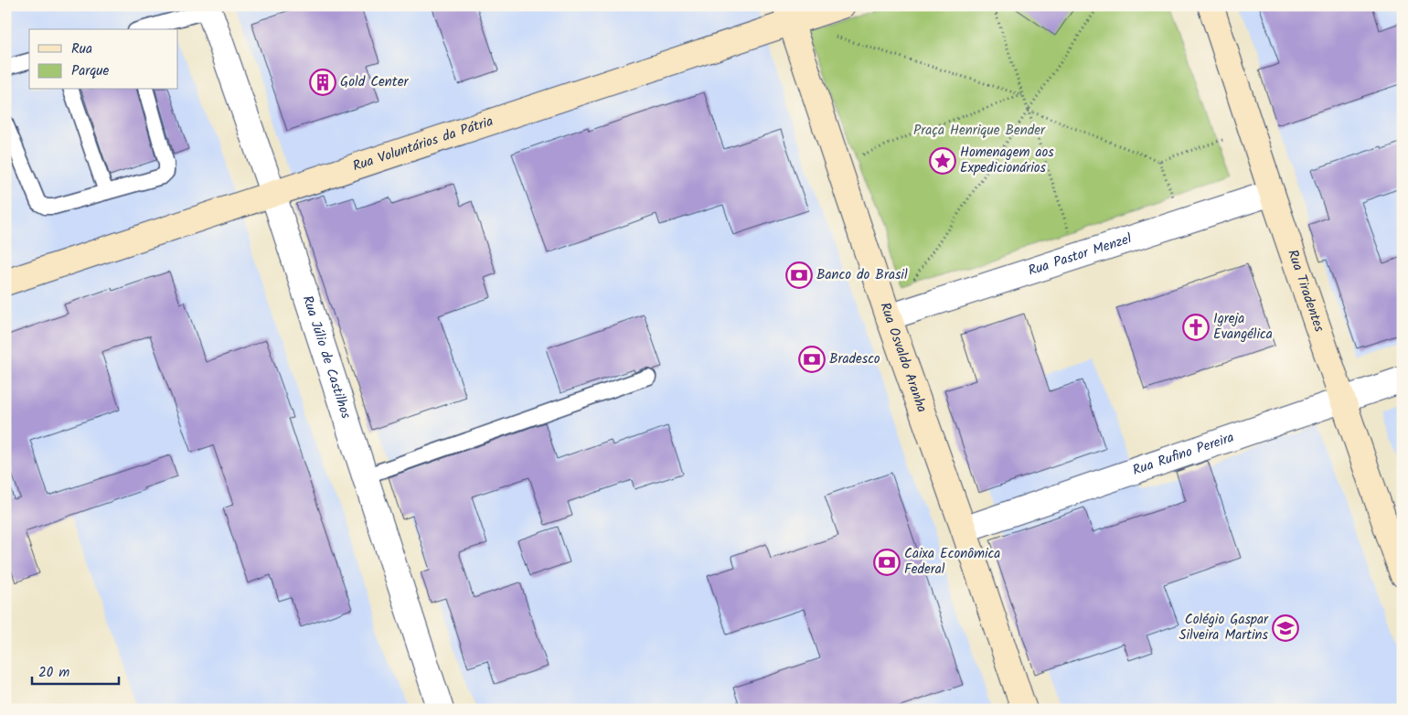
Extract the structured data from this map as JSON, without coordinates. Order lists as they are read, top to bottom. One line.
{"streets":{"main road":["Rua Voluntários da Pátria","Rua Tiradentes","Rua Osvaldo Aranha"],"street":["Rua Pastor Menzel","Rua Júlio de Castilhos","Rua Rufino Pereira"]},"crossings":[["Rua Voluntários da Pátria","Rua Júlio de Castilhos"],["Rua Voluntários da Pátria","Rua Osvaldo Aranha"],["Rua Pastor Menzel","Rua Tiradentes"],["Rua Pastor Menzel","Rua Osvaldo Aranha"],["Rua Tiradentes","Rua Rufino Pereira"],["Rua Osvaldo Aranha","Rua Rufino Pereira"]],"parks":["Praça Henrique Bender"],"places":{"building":["Gold Center"],"place":["Homenagem aos Expedicionários"],"bank":["Banco do Brasil","Bradesco","Caixa Econômica Federal"],"church":["Igreja Evangélica"],"school or university":["Colégio Gaspar Silveira Martins"]},"legend":["Rua","Parque"],"scale_bar":"20 m"}
